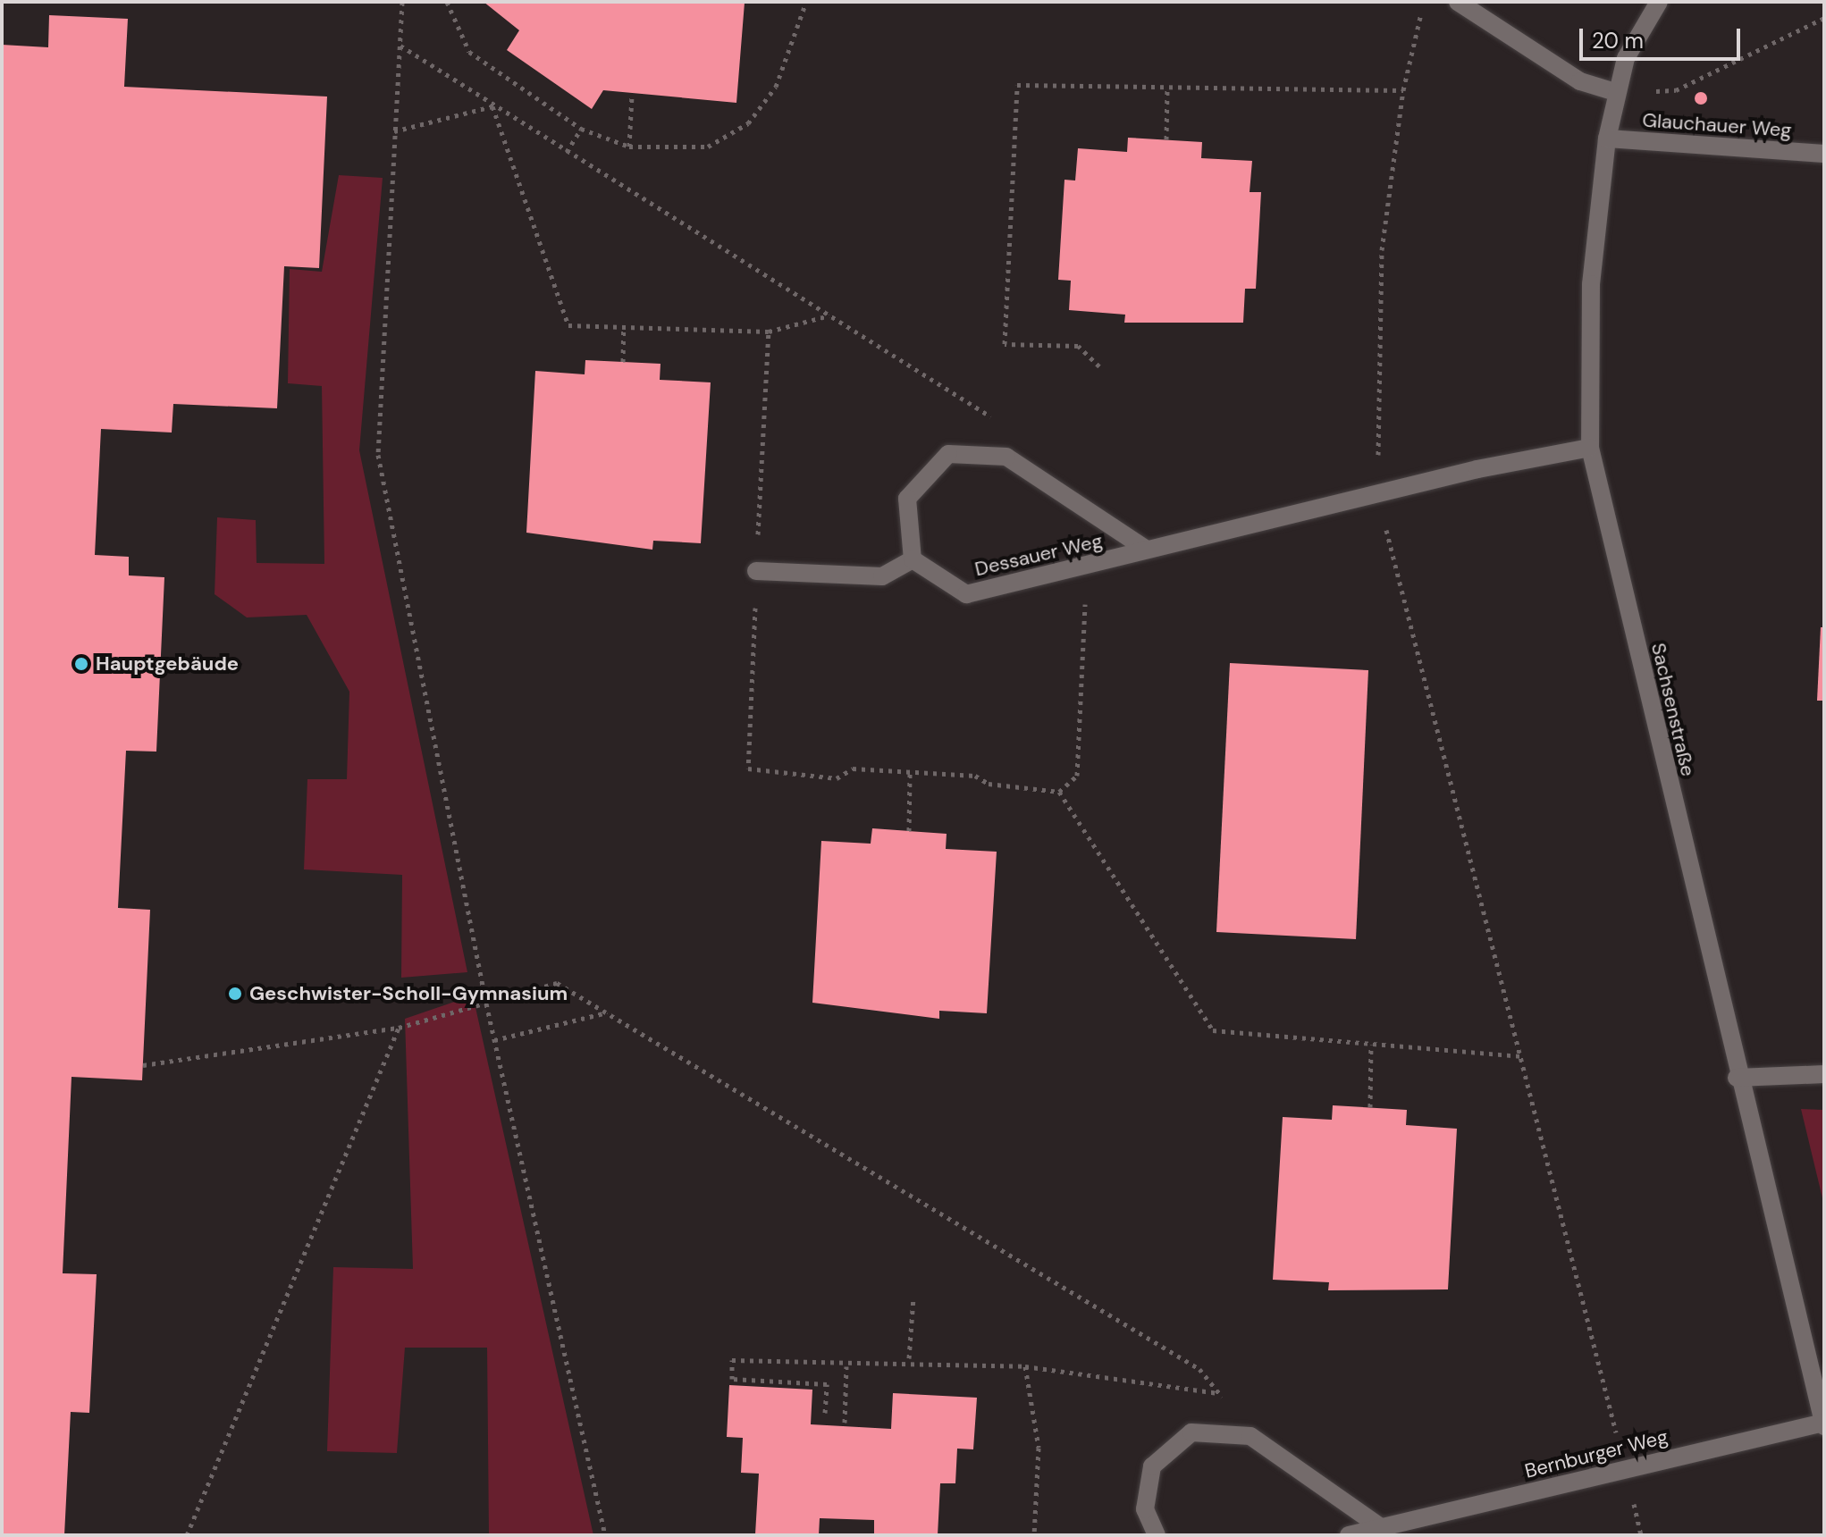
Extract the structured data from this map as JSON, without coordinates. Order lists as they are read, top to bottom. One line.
{"streets":{"street":["Glauchauer Weg","Dessauer Weg","Sachsenstraße","Bernburger Weg"]},"crossings":[["Glauchauer Weg","Sachsenstraße"],["Dessauer Weg","Sachsenstraße"],["Sachsenstraße","Bernburger Weg"]],"places":["Hauptgebäude","Geschwister-Scholl-Gymnasium"],"scale_bar":"20 m"}
